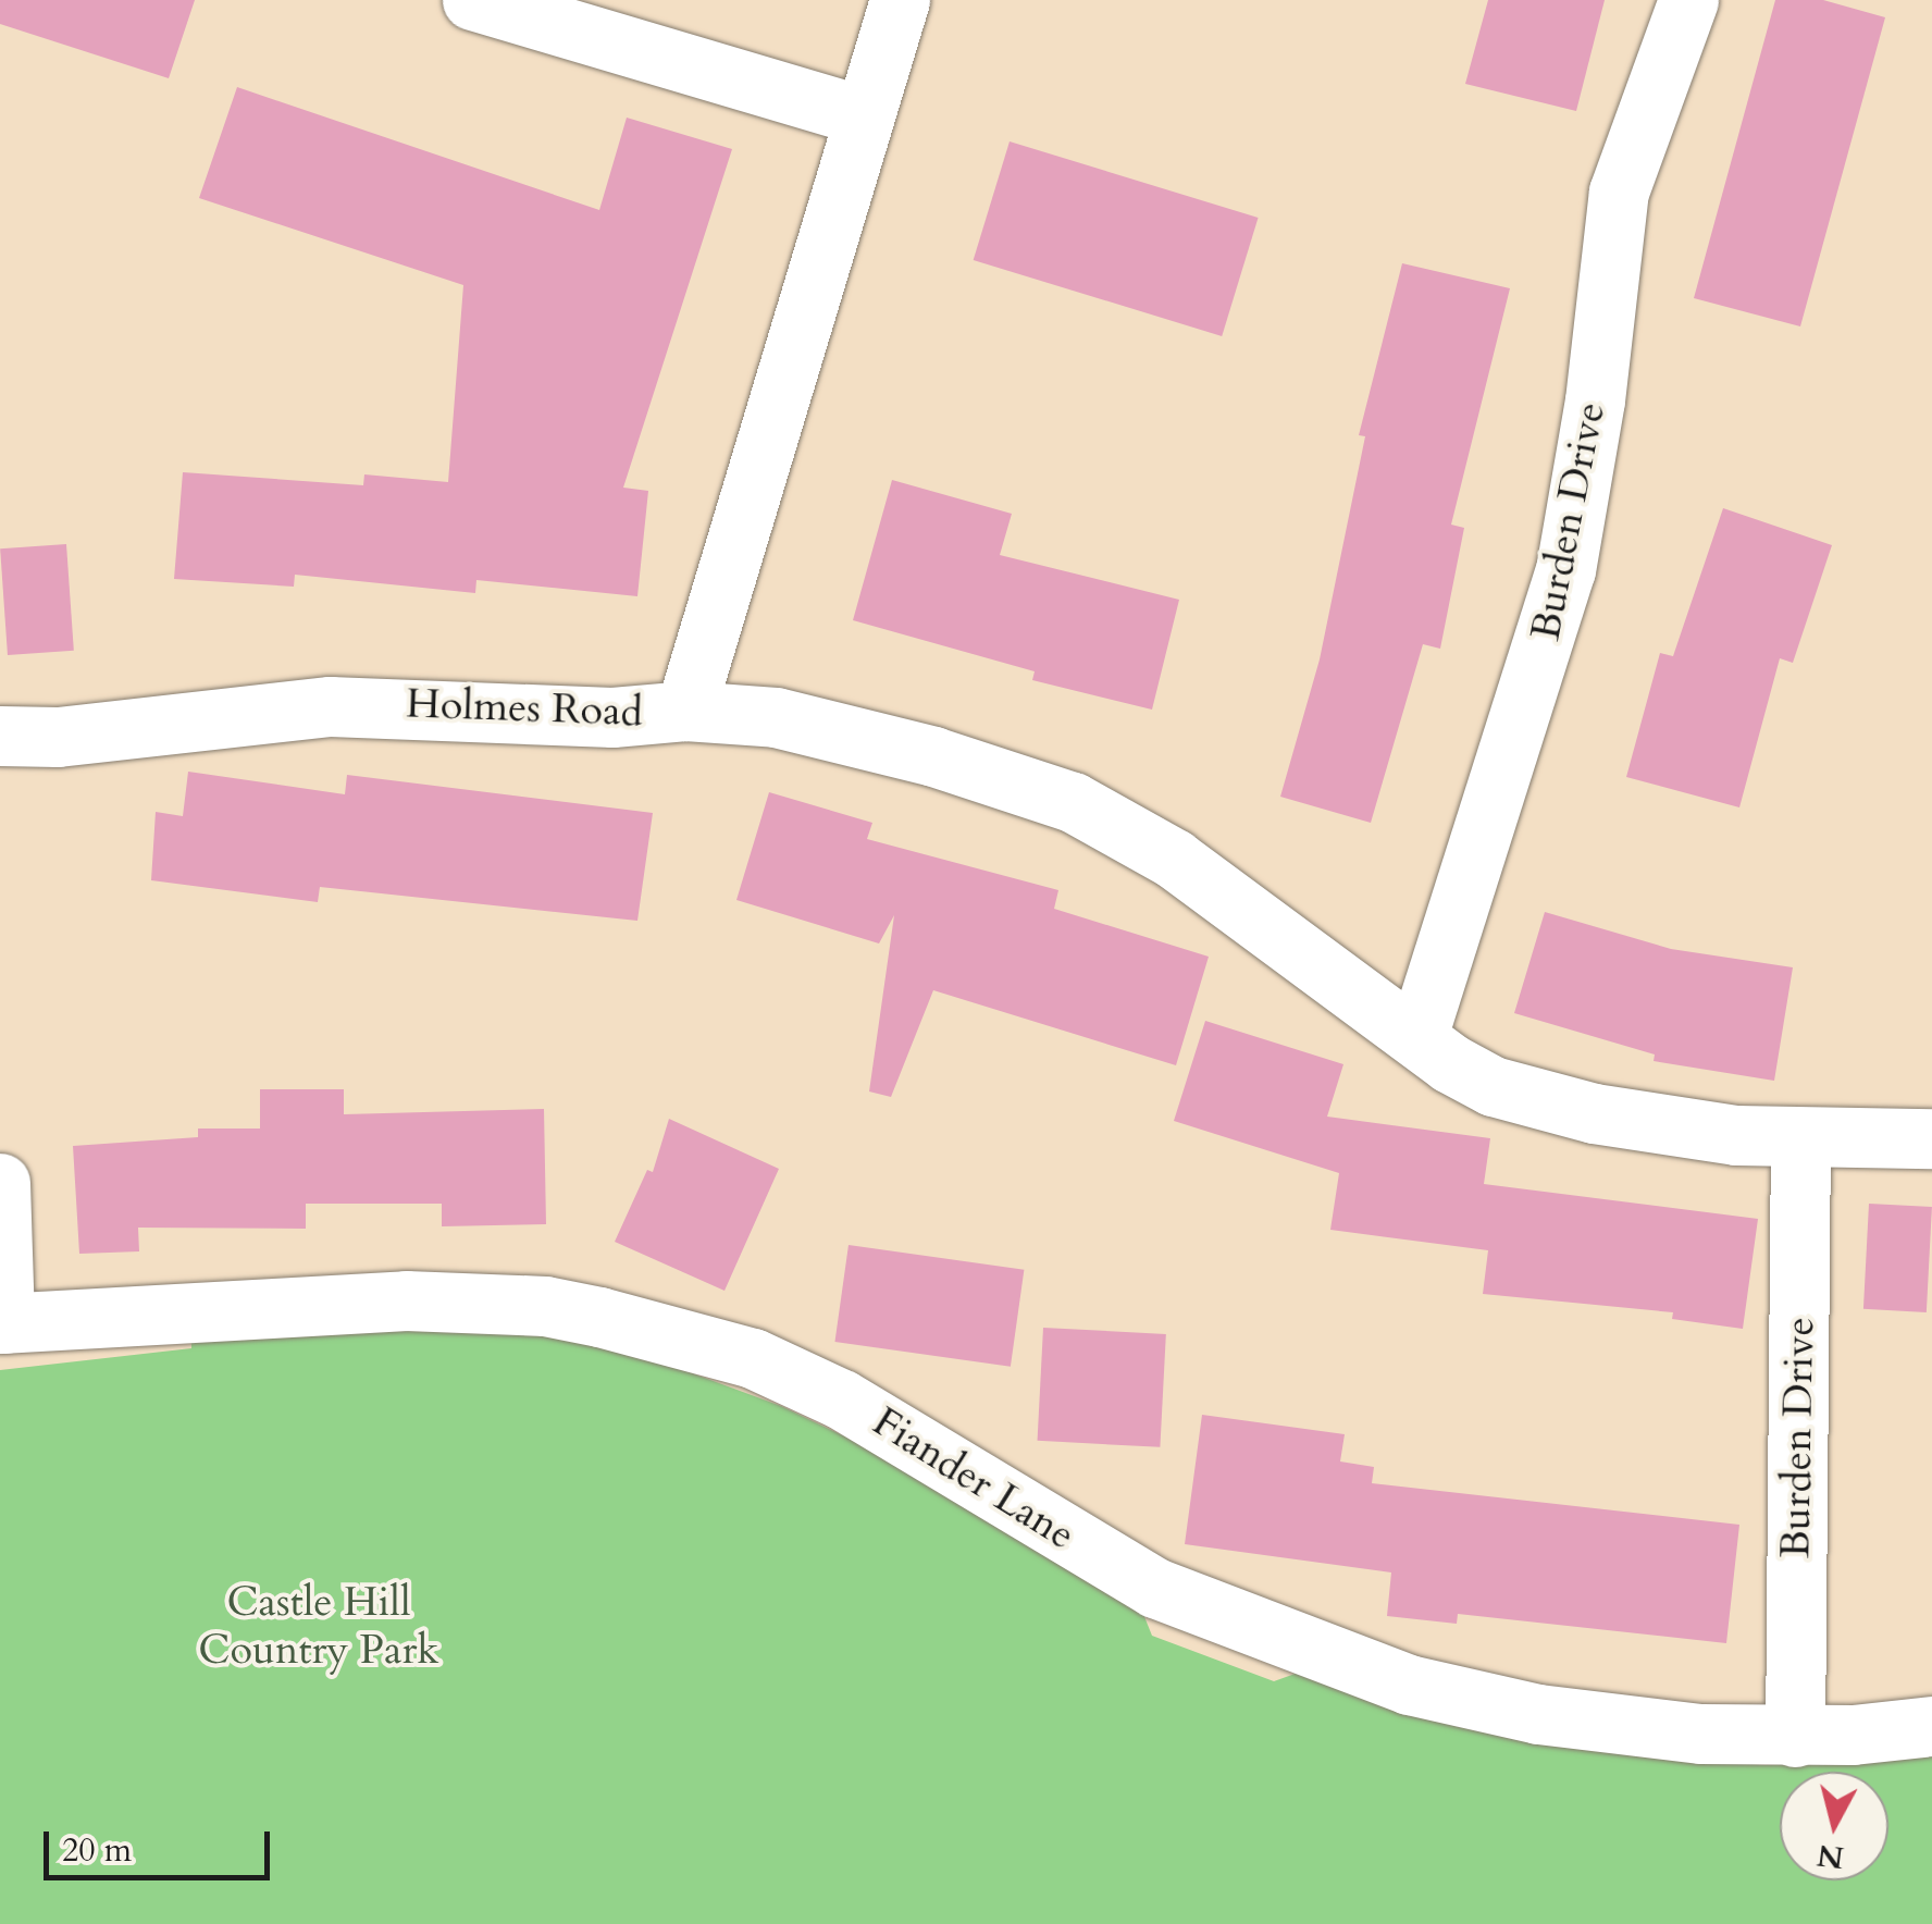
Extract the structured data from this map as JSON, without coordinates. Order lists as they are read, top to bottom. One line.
{"streets":{"street":["Burden Drive","Holmes Road","Fiander Lane"]},"crossings":[["Burden Drive","Fiander Lane"]],"parks":["Castle Hill Country Park"],"scale_bar":"20 m","north":"bottom"}
